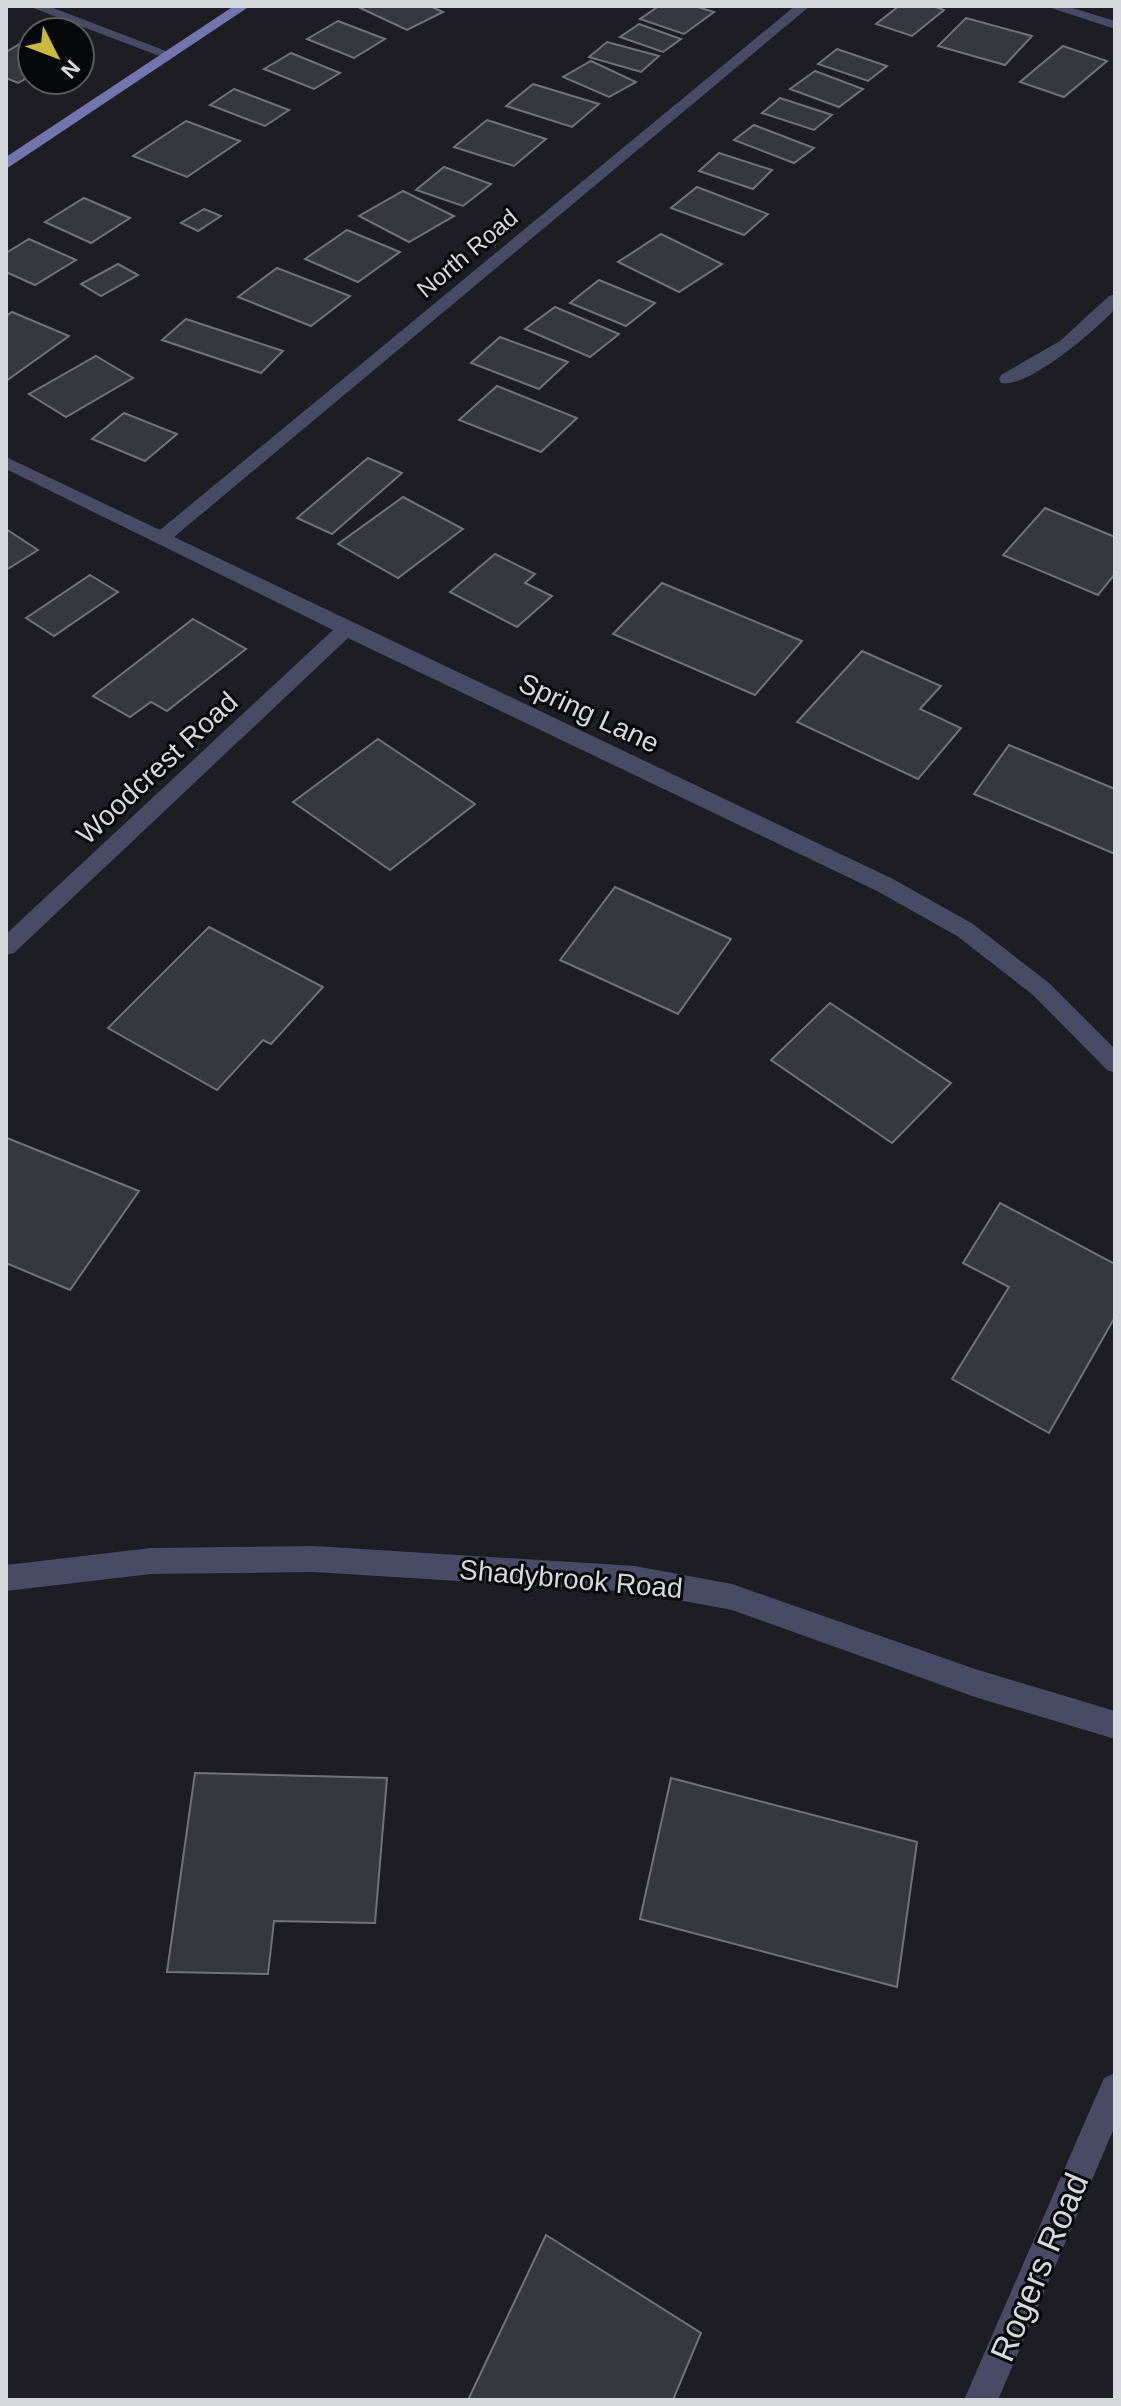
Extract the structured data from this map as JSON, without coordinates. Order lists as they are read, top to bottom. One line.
{"streets":{"street":["North Road","Spring Lane","Woodcrest Road","Shadybrook Road","Rogers Road"]},"crossings":[["North Road","Spring Lane"],["Spring Lane","Woodcrest Road"]],"north":"bottom right"}
